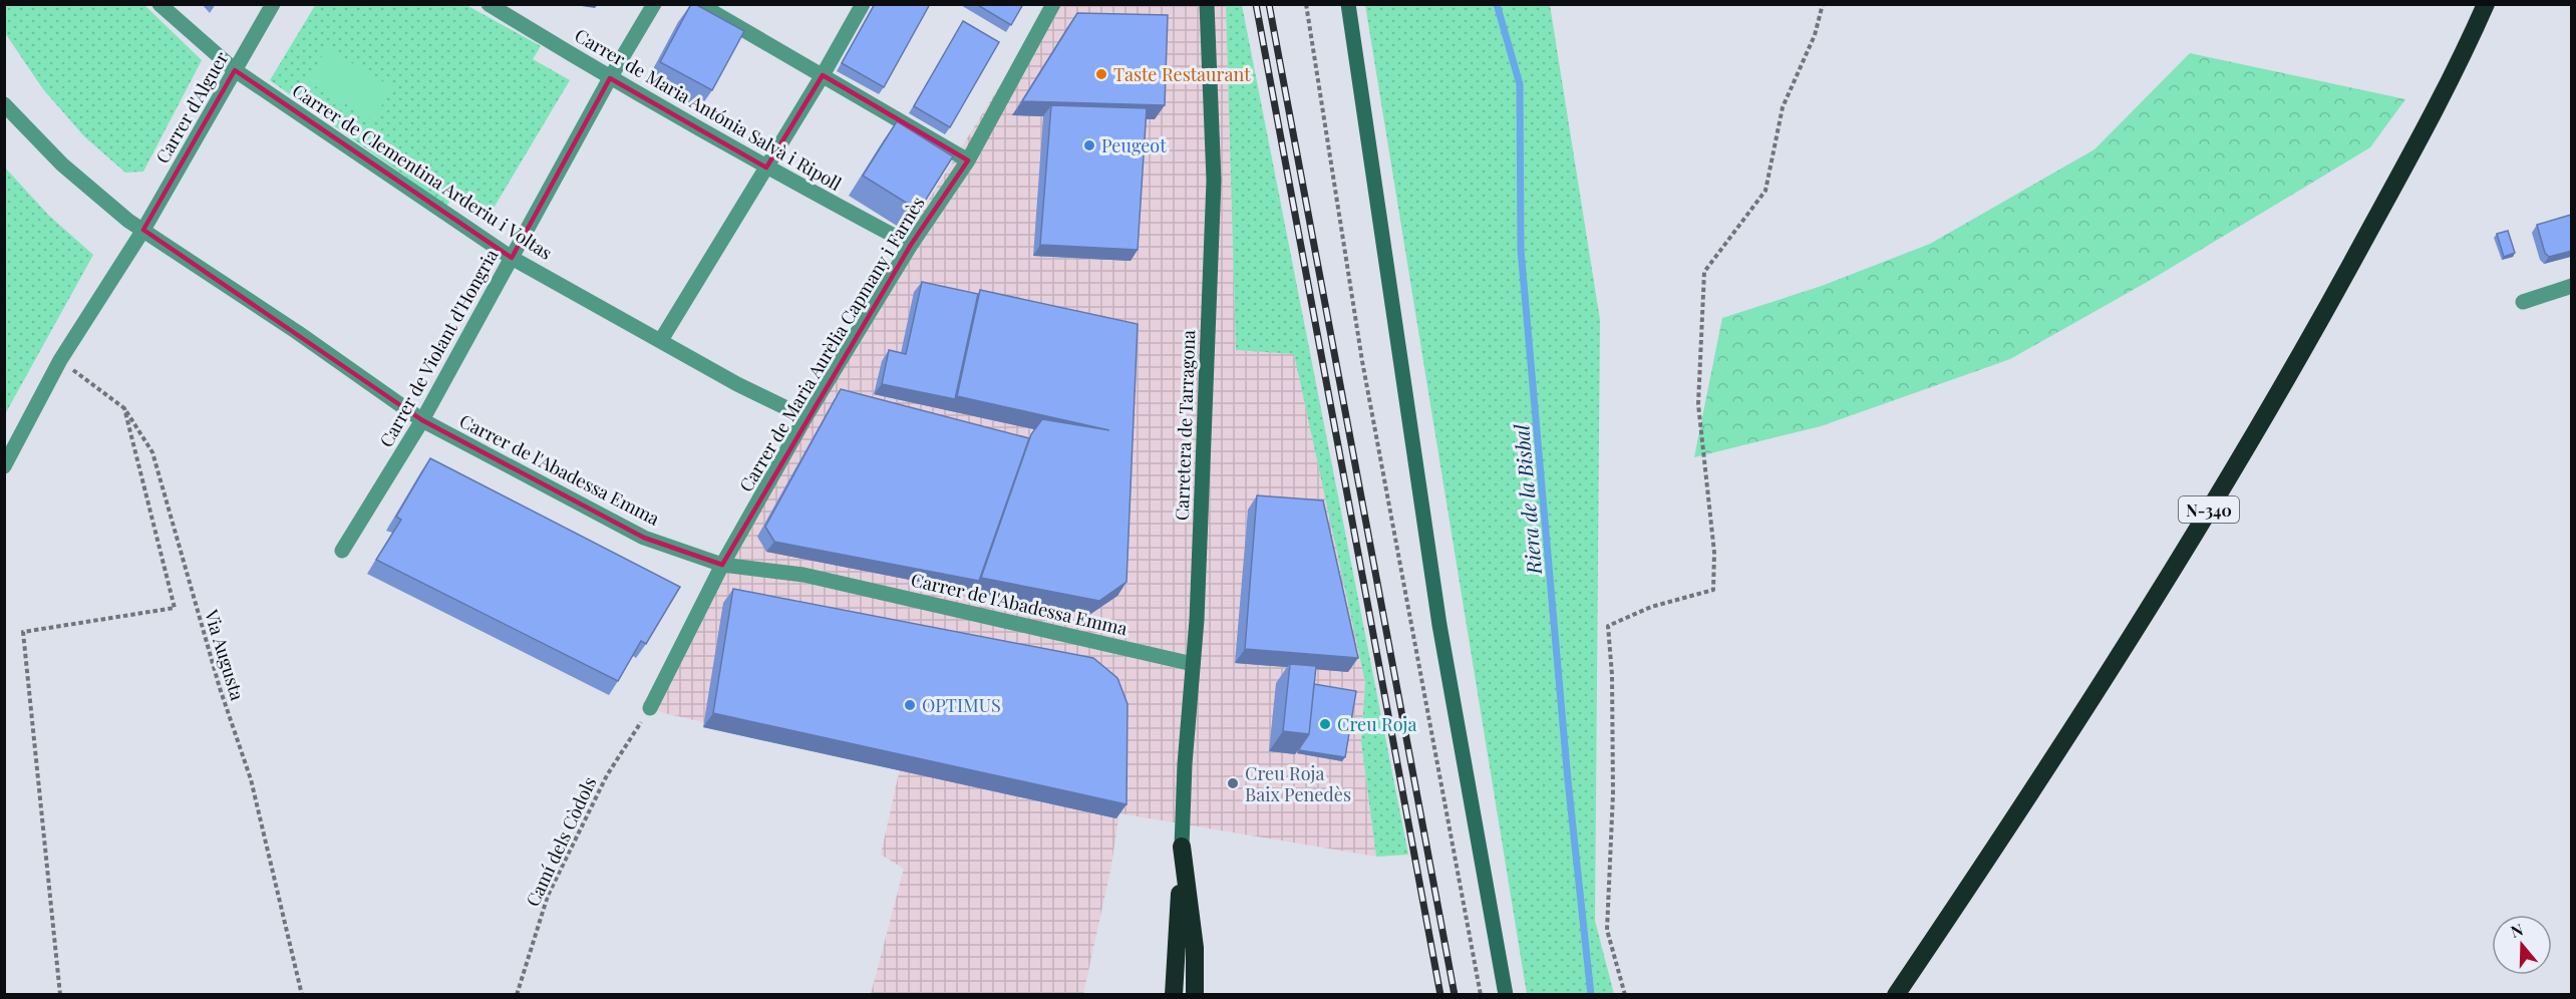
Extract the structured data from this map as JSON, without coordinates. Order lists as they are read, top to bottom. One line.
{"streets":{"highway":["N-340"],"street":["Carrer d'Alguer","Carrer de Maria Antónia Salvà i Ripoll","Carrer de Clementina Arderiu i Voltas","Carrer de Maria Aurèlia Capmany i Farnès","Carrer de Violant d'Hongria","Carretera de Tarragona","Carrer de l'Abadessa Emma"],"path":["Via Augusta","Camí dels Còdols"]},"crossings":[["Carrer d'Alguer","Carrer de Clementina Arderiu i Voltas"],["Carrer d'Alguer","Carrer de l'Abadessa Emma"],["Carrer d'Alguer","Via Augusta"],["Carrer de Maria Antónia Salvà i Ripoll","Carrer de Maria Aurèlia Capmany i Farnès"],["Carrer de Maria Antónia Salvà i Ripoll","Carrer de Violant d'Hongria"],["Carrer de Clementina Arderiu i Voltas","Carrer de Maria Aurèlia Capmany i Farnès"],["Carrer de Clementina Arderiu i Voltas","Carrer de Violant d'Hongria"],["Carrer de Maria Aurèlia Capmany i Farnès","Carrer de l'Abadessa Emma"],["Carrer de Maria Aurèlia Capmany i Farnès","Camí dels Còdols"],["Carrer de Violant d'Hongria","Carrer de l'Abadessa Emma"],["Carretera de Tarragona","Carrer de l'Abadessa Emma"]],"water":["Riera de la Bisbal"],"places":["Taste Restaurant","Peugeot","OPTIMUS","Creu Roja","Creu Roja Baix Penedès"],"north":"top"}
